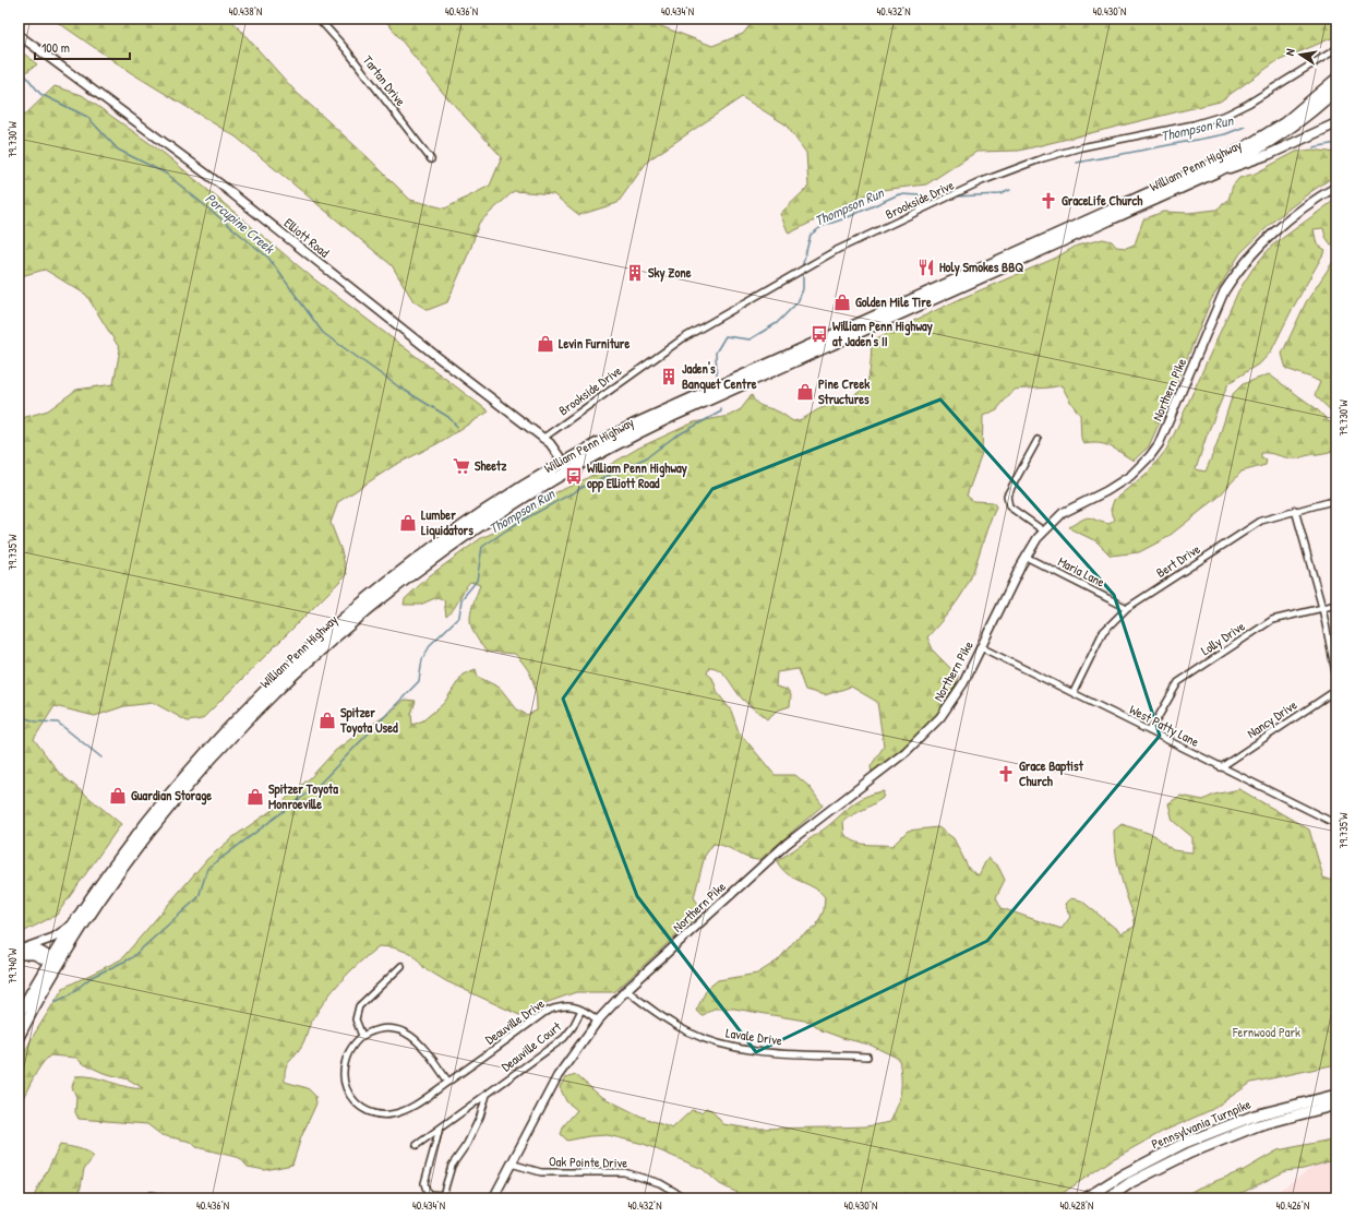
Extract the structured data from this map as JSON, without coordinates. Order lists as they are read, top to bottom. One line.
{"streets":{"highway":["William Penn Highway","Pennsylvania Turnpike"],"main road":["Elliott Road","Northern Pike"],"street":["Tartan Drive","Brookside Drive","Bert Drive","Maria Lane","Lolly Drive","Nancy Drive","West Patty Lane","Deauville Drive","Lavale Drive","Deauville Court","Oak Pointe Drive"]},"crossings":[["William Penn Highway","Elliott Road"],["Brookside Drive","Elliott Road"],["Northern Pike","Maria Lane"],["Northern Pike","West Patty Lane"],["Northern Pike","Deauville Drive"],["Northern Pike","Lavale Drive"],["Northern Pike","Oak Pointe Drive"],["Bert Drive","Maria Lane"],["Bert Drive","West Patty Lane"],["Lolly Drive","West Patty Lane"],["Nancy Drive","West Patty Lane"],["Deauville Drive","Deauville Court"]],"water":["Thompson Run","Porcupine Creek"],"parks":["Fernwood Park"],"places":{"church":["GraceLife Church","Grace Baptist Church"],"restaurant":["Holy Smokes BBQ"],"building":["Sky Zone","Jaden's Banquet Centre"],"shop":["Golden Mile Tire","Levin Furniture","Pine Creek Structures","Lumber Liquidators","Spitzer Toyota Used","Guardian Storage","Spitzer Toyota Monroeville"],"bus stop":["William Penn Highway at Jaden's II","William Penn Highway opp Elliott Road"],"supermarket":["Sheetz"]},"scale_bar":"100 m","north":"left","coordinates":["40.438°N","40.436°N","40.434°N","40.432°N","40.430°N","79.730°W","79.735°W","79.740°W","40.428°N","40.426°N"]}
